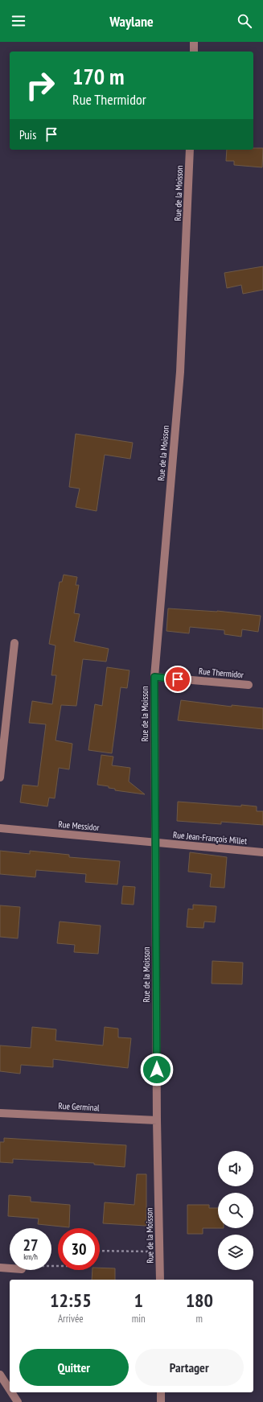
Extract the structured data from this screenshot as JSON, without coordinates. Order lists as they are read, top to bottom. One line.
{"streets":{"street":["Rue de la Moisson","Rue Thermidor","Rue Messidor","Rue Jean-François Millet","Rue Germinal"]},"crossings":[["Rue de la Moisson","Rue Thermidor"],["Rue de la Moisson","Rue Messidor"],["Rue de la Moisson","Rue Jean-François Millet"],["Rue de la Moisson","Rue Germinal"],["Rue Messidor","Rue Jean-François Millet"]],"page":{"header":"Waylane","turn":["170 m","Rue Thermidor"],"then":"Puis","speed":"27 km/h","limit":"30","eta":["12:55","Arrivée","1","min","180","m"],"buttons":["Quitter","Partager"]}}
